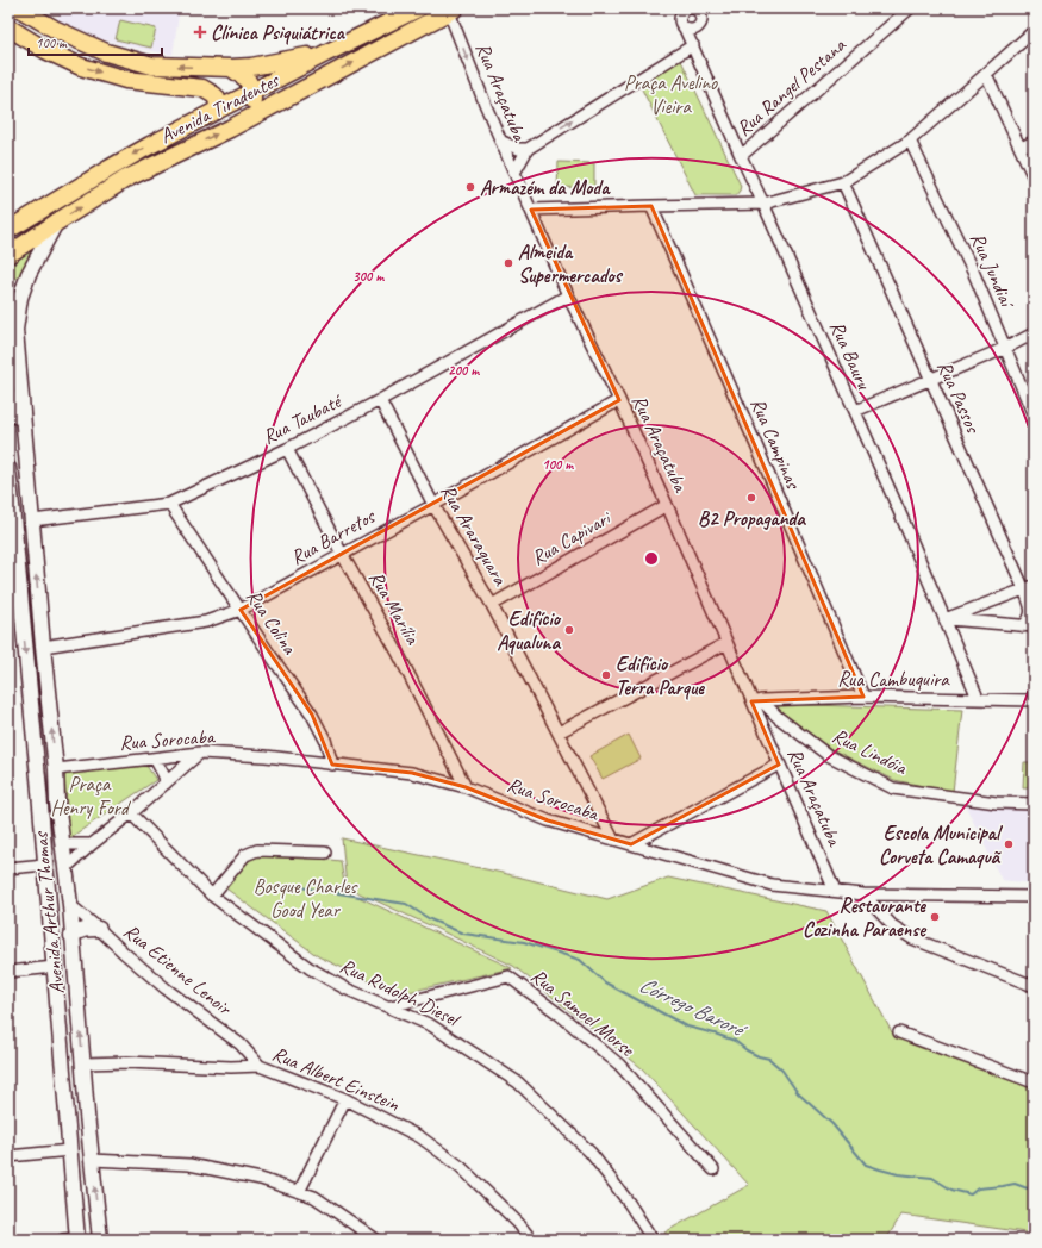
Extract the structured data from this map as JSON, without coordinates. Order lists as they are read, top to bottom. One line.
{"streets":{"main road":["Avenida Tiradentes","Avenida Arthur Thomas"],"street":["Rua Rangel Pestana","Rua Araçatuba","Rua Jundiaí","Rua Bauru","Rua Passos","Rua Taubaté","Rua Campinas","Rua Araraquara","Rua Barretos","Rua Capivari","Rua Marília","Rua Colina","Rua Cambuquira","Rua Sorocaba","Rua Lindóia","Rua Etienne Lenoir","Rua Rudolph Diesel","Rua Samoel Morse","Rua Albert Einstein"]},"crossings":[["Rua Rangel Pestana","Rua Bauru"],["Rua Araçatuba","Avenida Tiradentes"],["Rua Araçatuba","Rua Taubaté"],["Rua Araçatuba","Rua Barretos"],["Rua Araçatuba","Rua Capivari"],["Rua Araçatuba","Rua Cambuquira"],["Rua Araçatuba","Rua Sorocaba"],["Rua Araçatuba","Rua Lindóia"],["Avenida Tiradentes","Avenida Arthur Thomas"],["Rua Bauru","Rua Cambuquira"],["Rua Taubaté","Rua Araraquara"],["Rua Taubaté","Rua Marília"],["Rua Taubaté","Rua Colina"],["Rua Taubaté","Avenida Arthur Thomas"],["Rua Campinas","Rua Cambuquira"],["Rua Araraquara","Rua Barretos"],["Rua Araraquara","Rua Capivari"],["Rua Araraquara","Rua Sorocaba"],["Rua Barretos","Rua Marília"],["Rua Barretos","Rua Colina"],["Rua Barretos","Avenida Arthur Thomas"],["Rua Marília","Rua Sorocaba"],["Rua Colina","Rua Sorocaba"],["Rua Cambuquira","Rua Lindóia"],["Rua Sorocaba","Avenida Arthur Thomas"],["Avenida Arthur Thomas","Rua Etienne Lenoir"],["Avenida Arthur Thomas","Rua Albert Einstein"],["Rua Etienne Lenoir","Rua Albert Einstein"],["Rua Rudolph Diesel","Rua Samoel Morse"]],"water":["Córrego Baroré"],"parks":["Praça Avelino Vieira","Praça Henry Ford","Bosque Charles Good Year"],"places":{"health":["Clínica Psiquiátrica"],"other":["Armazém da Moda","Almeida Supermercados","B2 Propaganda","Edifício Aqualuna","Edifício Terra Parque","Escola Municipal Corveta Camaquã","Restaurante Cozinha Paraense"]},"scale_bar":"100 m","rings":["300 m","200 m","100 m"]}
